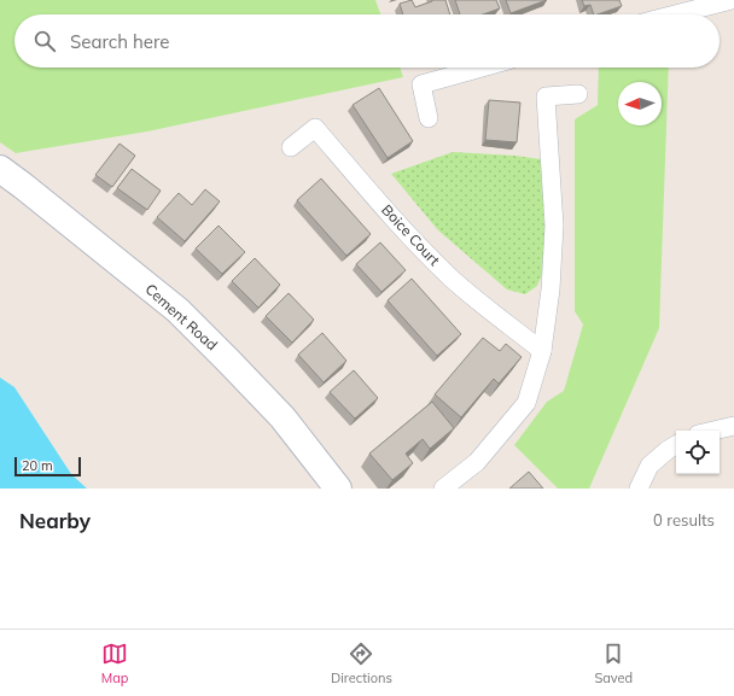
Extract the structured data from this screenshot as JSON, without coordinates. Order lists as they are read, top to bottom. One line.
{"streets":{"street":["Boice Court","Cement Road"]},"scale_bar":"20 m","north":"left","page":{"search":"Search here","scale":"20 m","heading":["Nearby","0 results"],"nav":["Map","Directions","Saved"]}}
